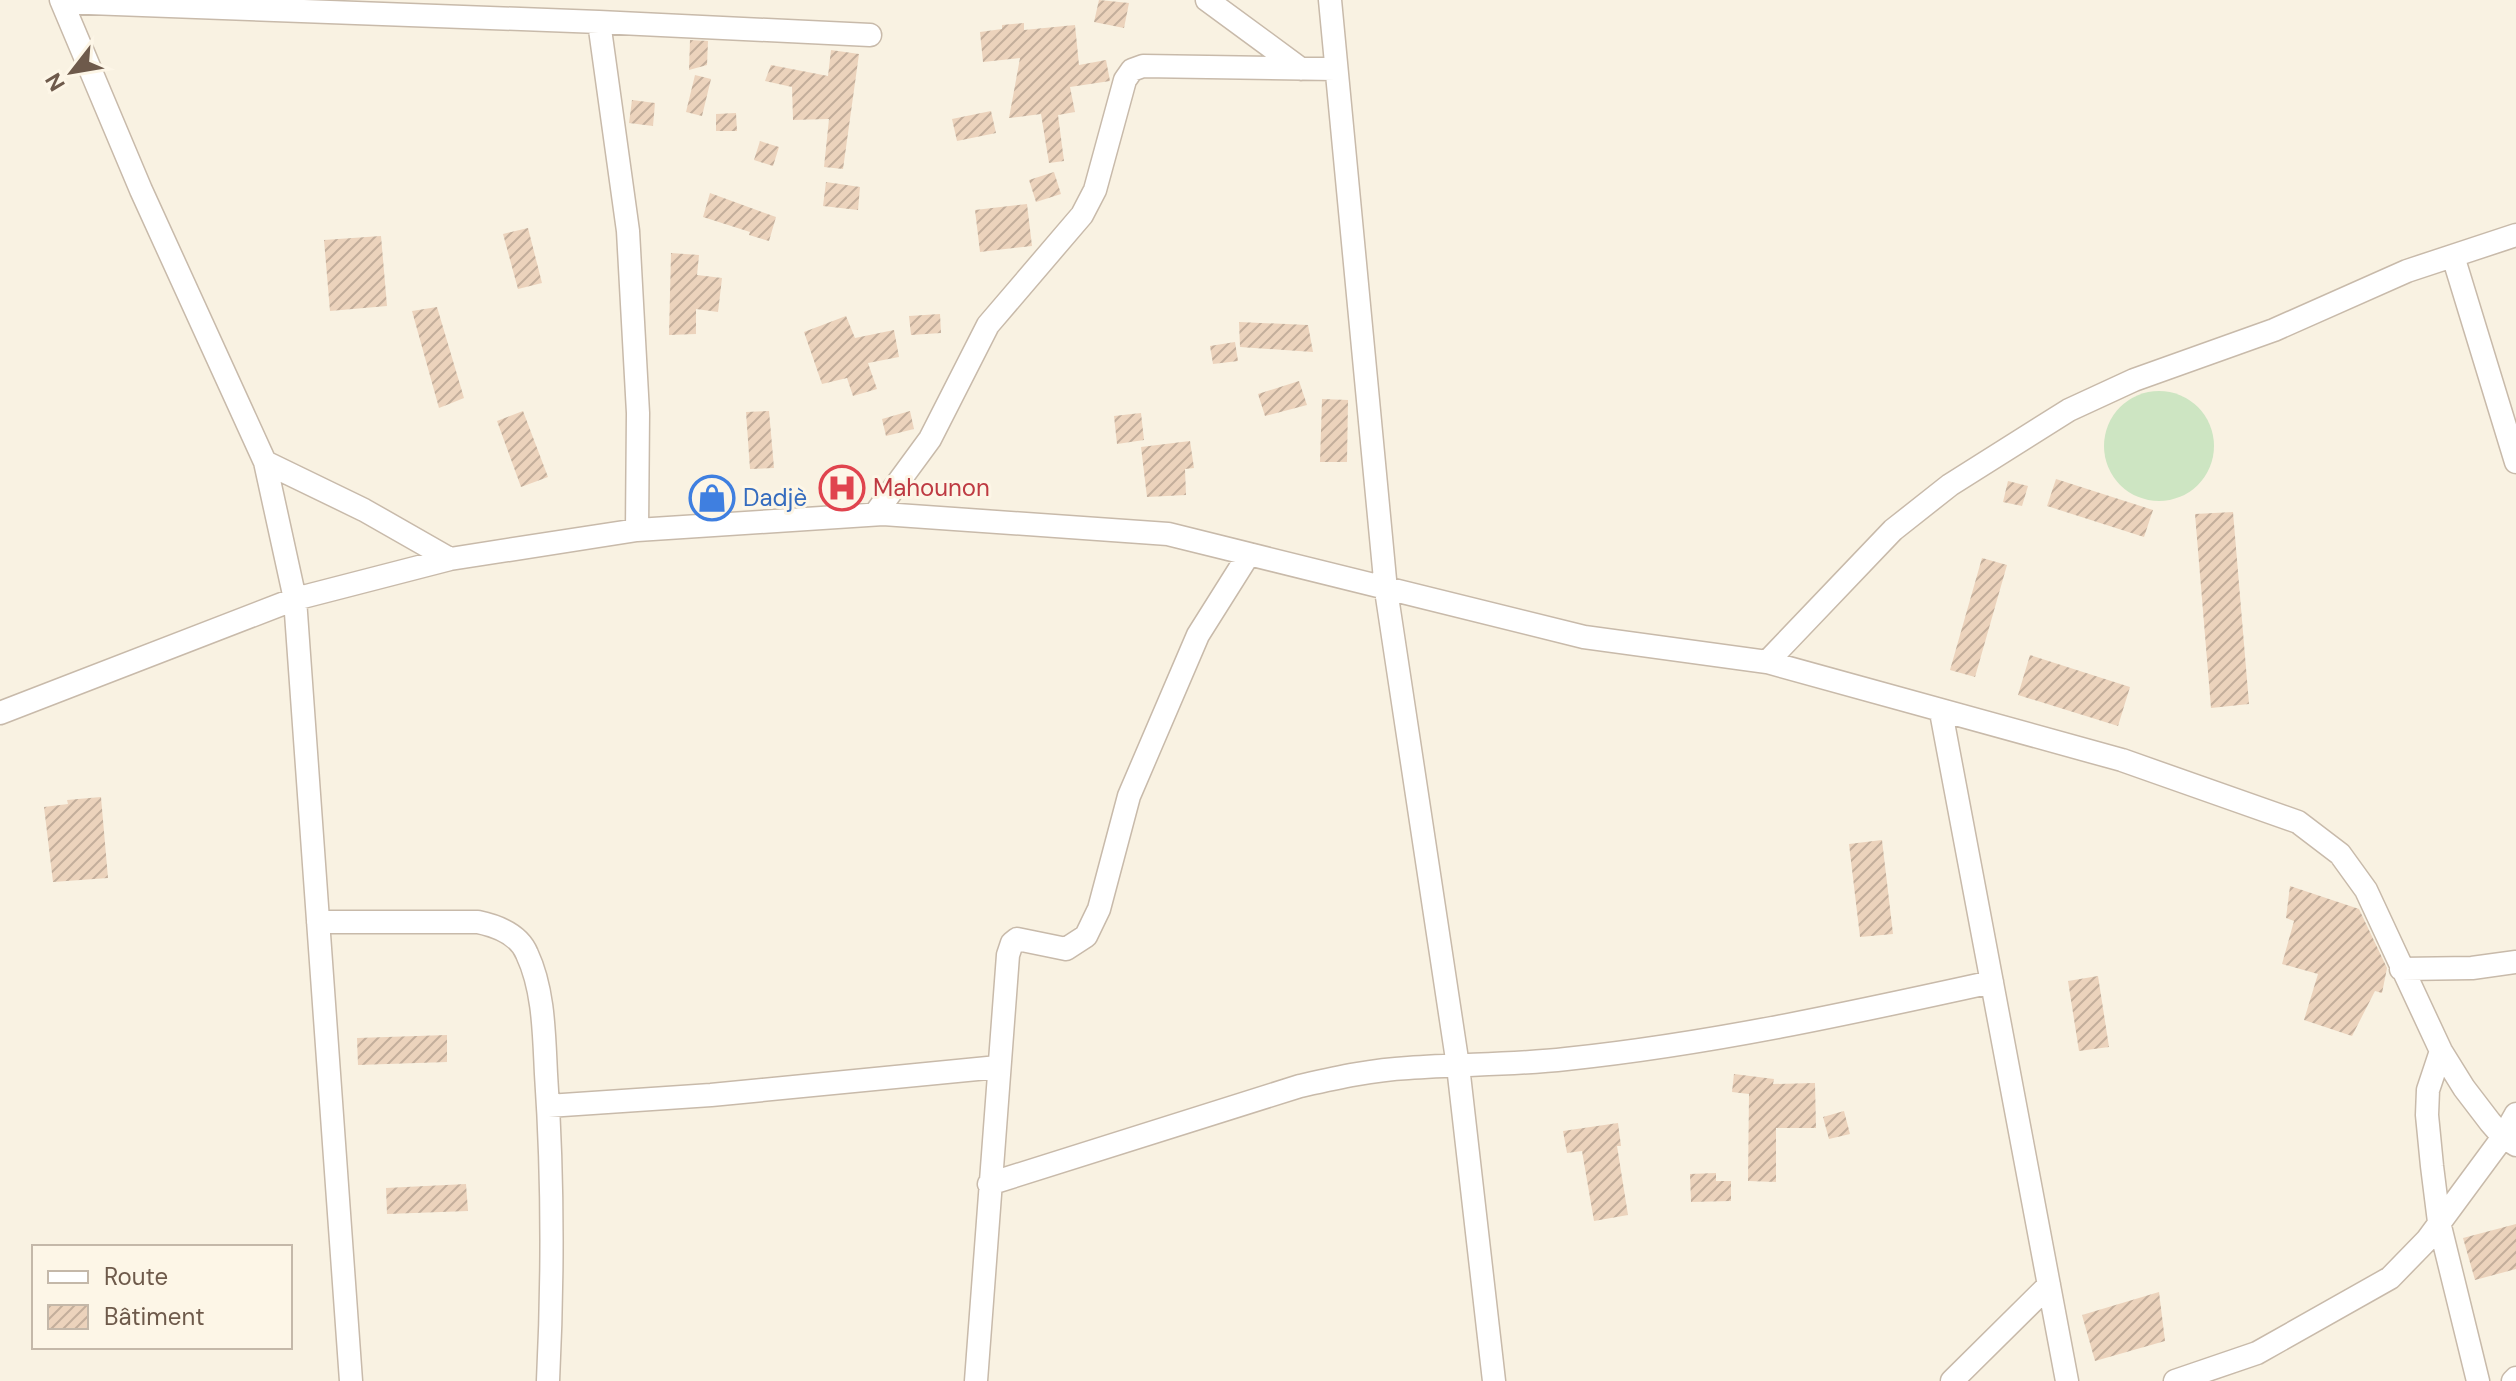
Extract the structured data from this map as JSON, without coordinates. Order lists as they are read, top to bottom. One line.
{"places":{"hospital":["Mahounon"],"shop":["Dadjè"]},"legend":["Route","Bâtiment"],"north":"bottom left"}
